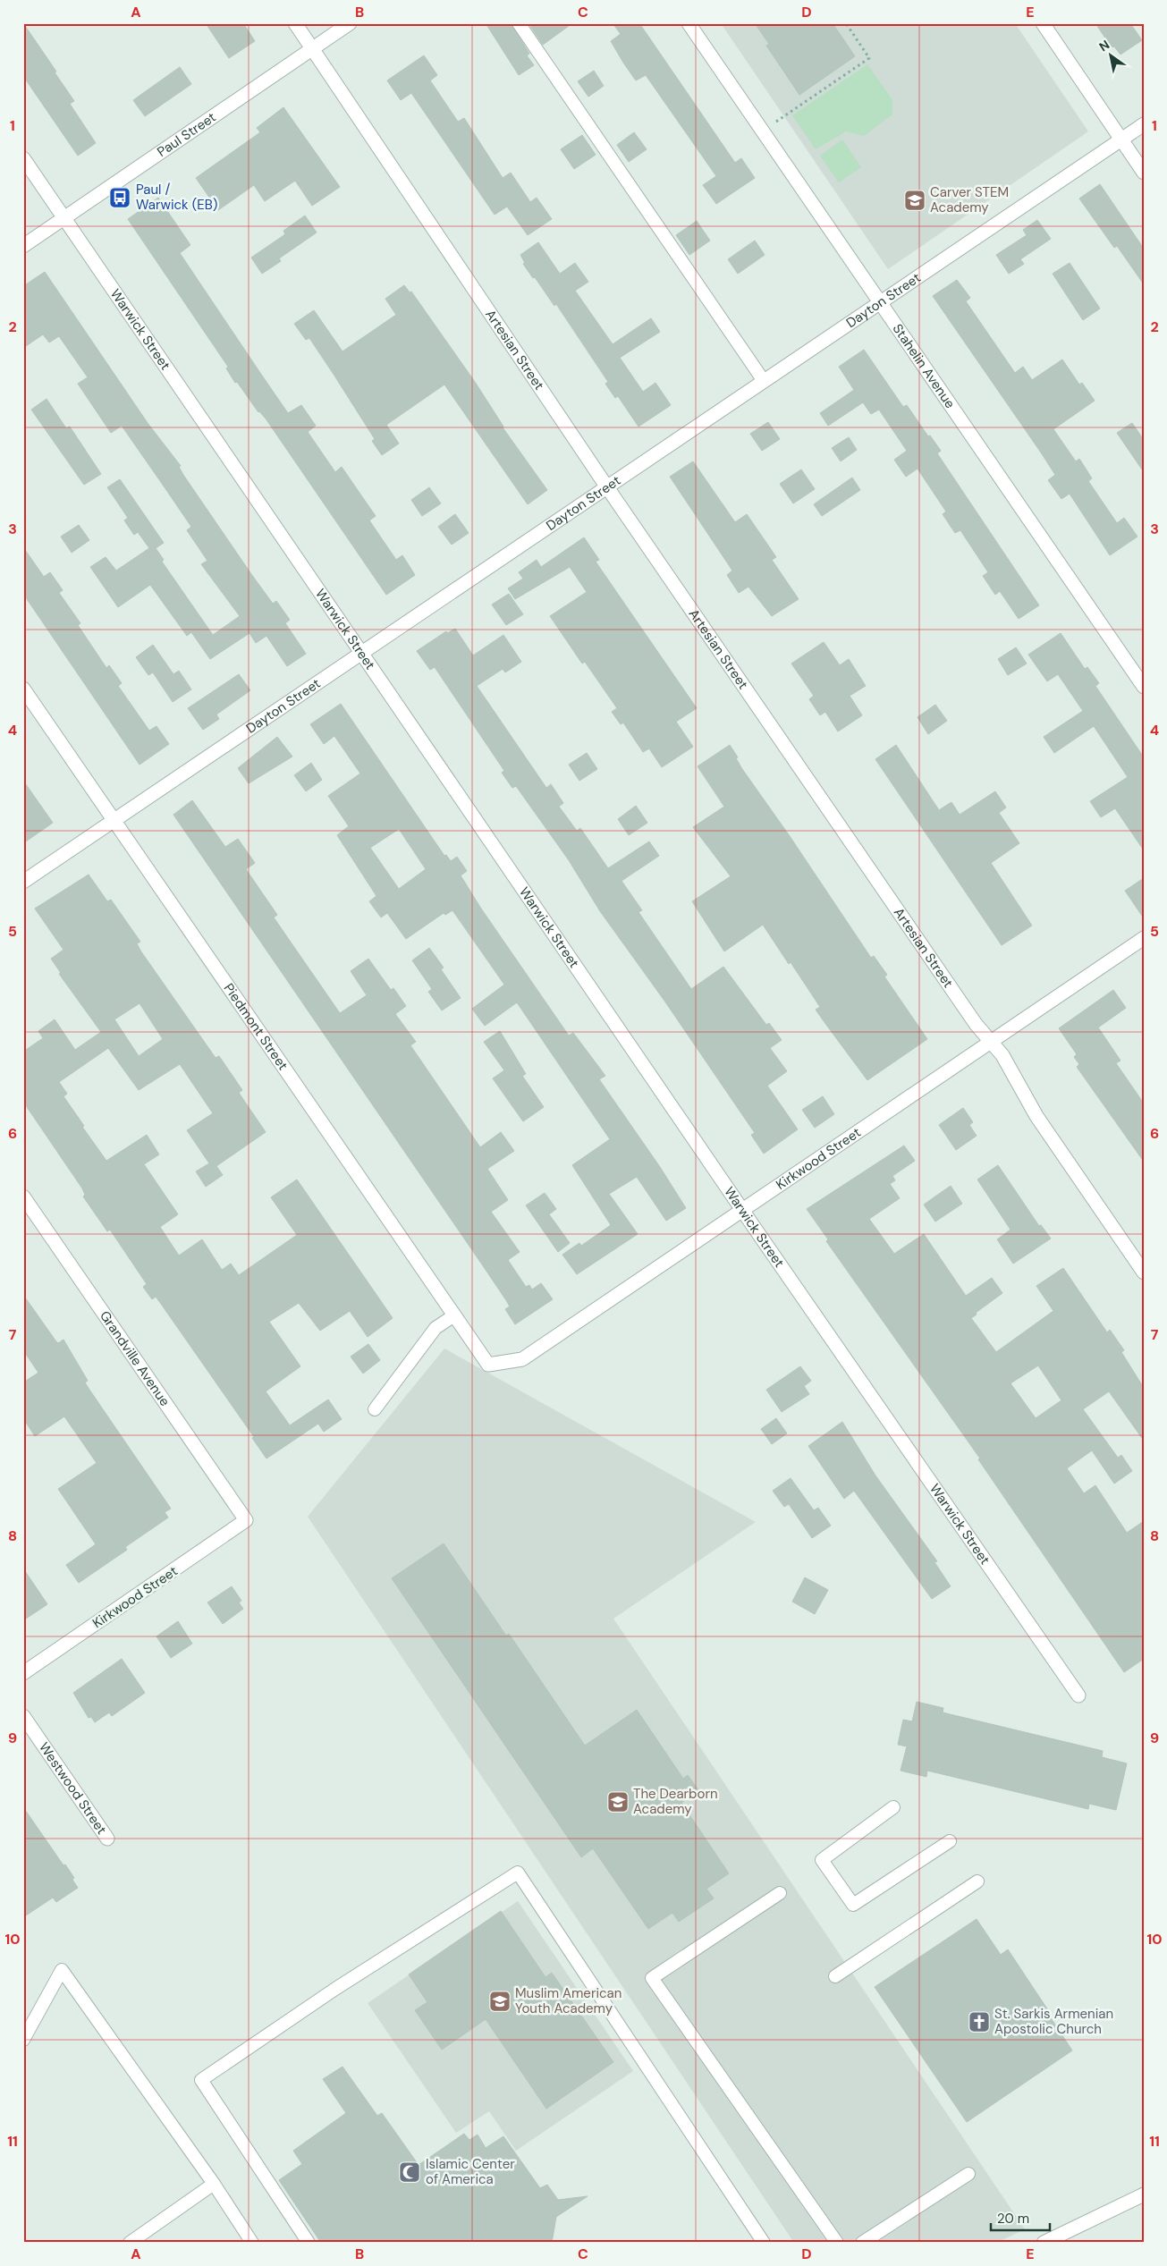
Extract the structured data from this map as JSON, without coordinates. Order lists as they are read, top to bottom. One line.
{"streets":{"street":["Paul Street","Dayton Street","Warwick Street","Artesian Street","Stahelin Avenue","Piedmont Street","Kirkwood Street","Grandville Avenue","Westwood Street"]},"crossings":[["Paul Street","Warwick Street"],["Paul Street","Artesian Street"],["Dayton Street","Warwick Street"],["Dayton Street","Artesian Street"],["Dayton Street","Stahelin Avenue"],["Dayton Street","Piedmont Street"],["Warwick Street","Kirkwood Street"],["Artesian Street","Kirkwood Street"],["Piedmont Street","Kirkwood Street"],["Kirkwood Street","Grandville Avenue"]],"places":{"bus stop":["Paul / Warwick (EB)"],"school or university":["Carver STEM Academy","The Dearborn Academy","Muslim American Youth Academy"],"church":["St. Sarkis Armenian Apostolic Church"],"mosque":["Islamic Center of America"]},"scale_bar":"20 m","north":"top left","grid":{"columns":["A","B","C","D","E"],"rows":["1","2","3","4","5","6","7","8","9","10","11"]}}
